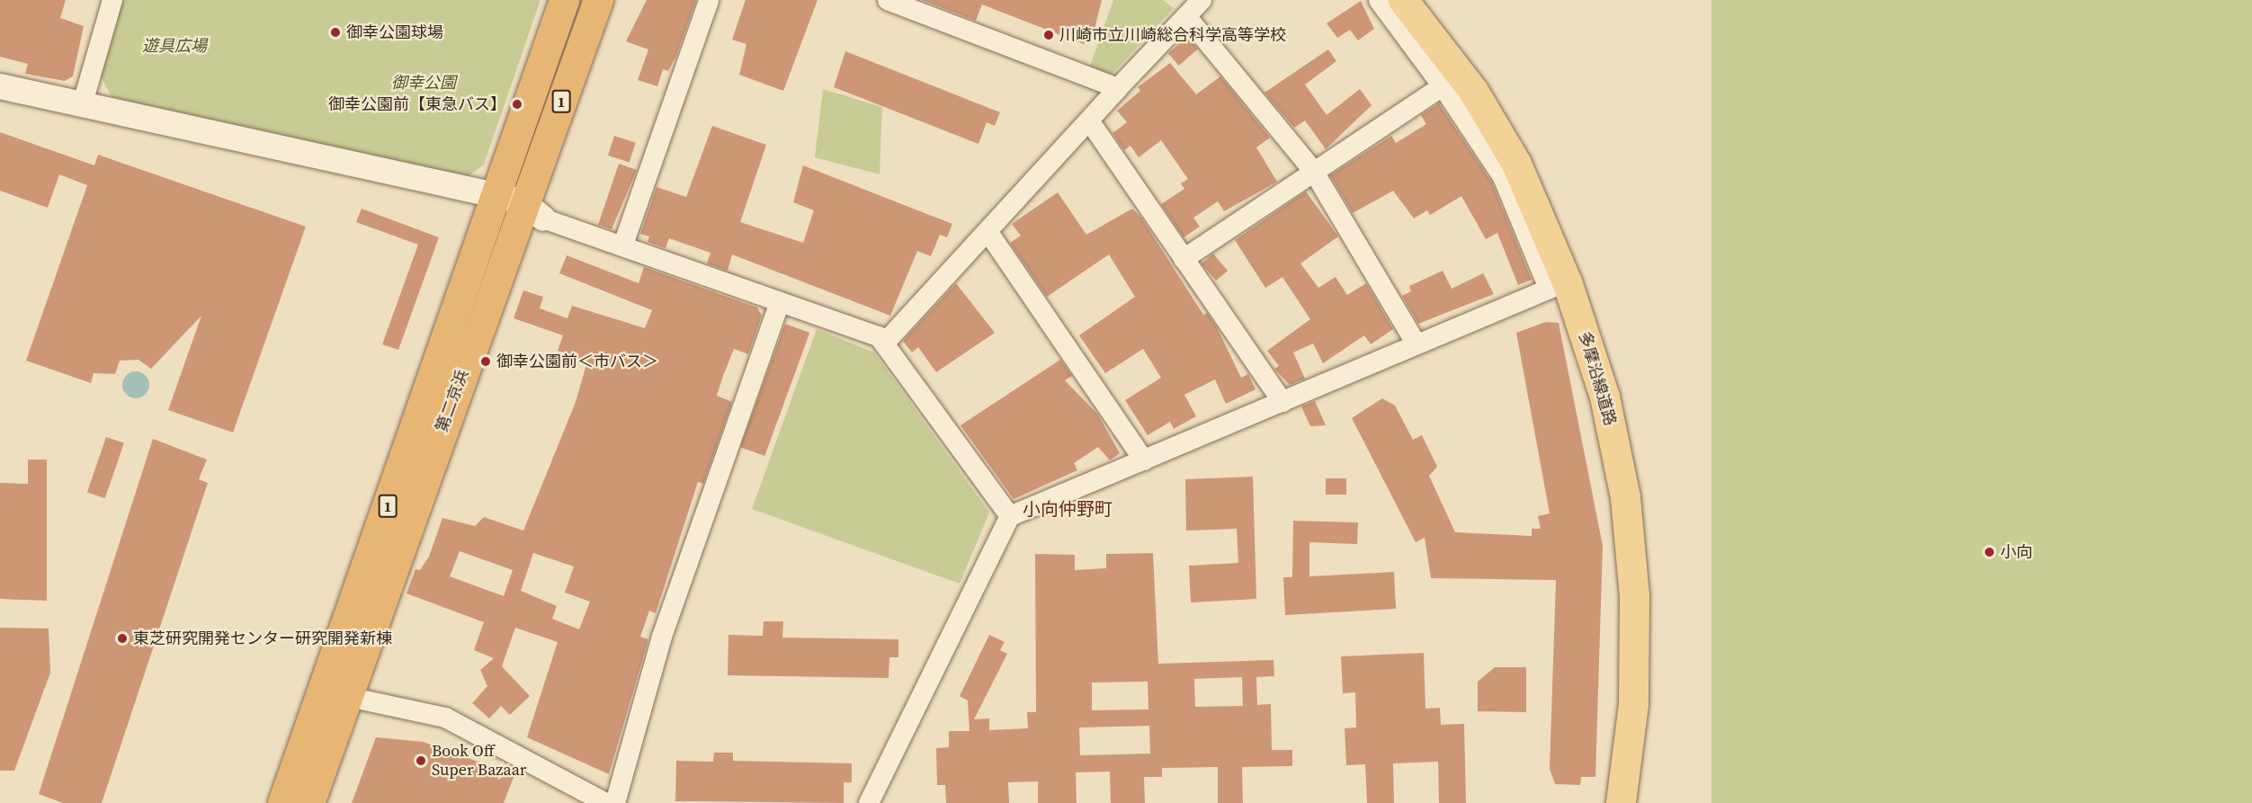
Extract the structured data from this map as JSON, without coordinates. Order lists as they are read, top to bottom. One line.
{"streets":{"highway":["1","第二京浜"],"main road":["多摩沿線道路"]},"districts":["小向仲野町"],"parks":["遊具広場","御幸公園"],"places":["御幸公園球場","川崎市立川崎総合科学高等学校","御幸公園前【東急バス】","御幸公園前＜市バス＞","小向","東芝研究開発センター研究開発新棟","Book Off Super Bazaar"]}
